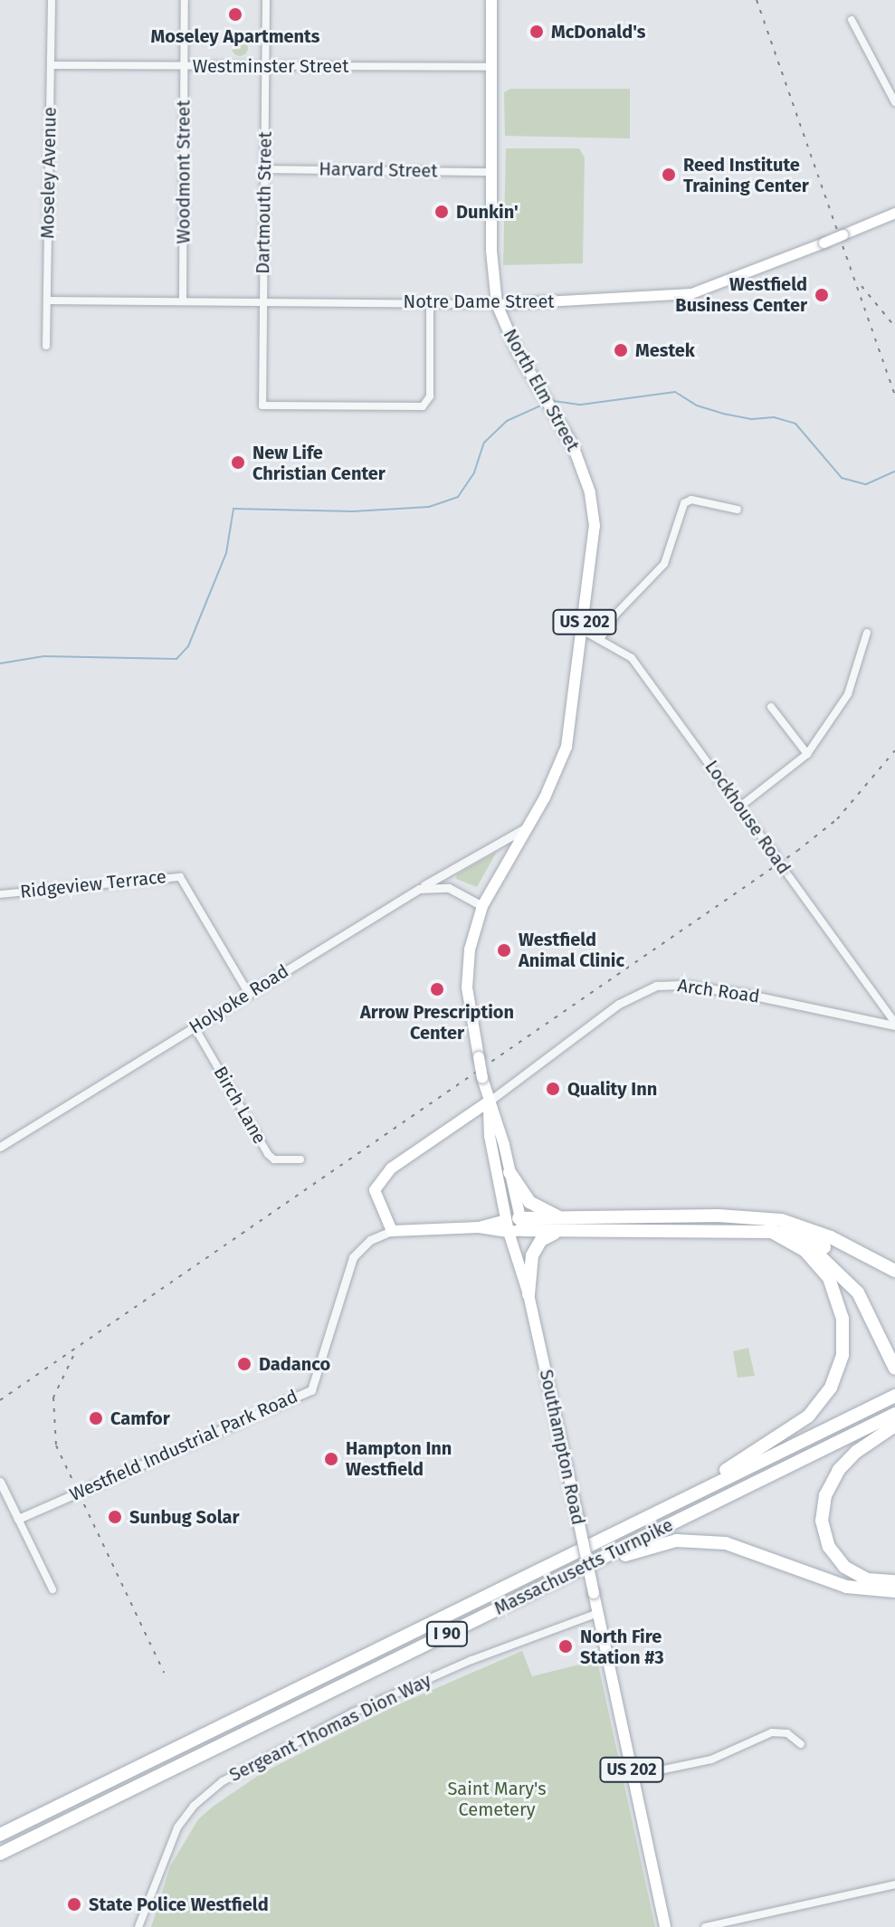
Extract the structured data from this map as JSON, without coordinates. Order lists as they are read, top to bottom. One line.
{"streets":{"highway":["Massachusetts Turnpike","I 90"],"main road":["Notre Dame Street","North Elm Street","US 202","Southampton Road"],"street":["Westminster Street","Harvard Street","Woodmont Street","Moseley Avenue","Dartmouth Street","Lockhouse Road","Ridgeview Terrace","Arch Road","Holyoke Road","Birch Lane","Westfield Industrial Park Road","Sergeant Thomas Dion Way"]},"crossings":[["Westminster Street","Woodmont Street"],["Westminster Street","Moseley Avenue"],["Westminster Street","Dartmouth Street"],["Westminster Street","North Elm Street"],["Harvard Street","Dartmouth Street"],["Harvard Street","North Elm Street"],["Woodmont Street","Notre Dame Street"],["Moseley Avenue","Notre Dame Street"],["Dartmouth Street","Notre Dame Street"],["Notre Dame Street","North Elm Street"],["North Elm Street","Lockhouse Road"],["North Elm Street","Holyoke Road"],["North Elm Street","Southampton Road"],["Lockhouse Road","Arch Road"],["Ridgeview Terrace","Holyoke Road"],["Arch Road","Southampton Road"],["Holyoke Road","Birch Lane"],["Southampton Road","Sergeant Thomas Dion Way"]],"parks":["Saint Mary's Cemetery"],"places":["Moseley Apartments","McDonald's","Reed Institute Training Center","Dunkin'","Westfield Business Center","Mestek","New Life Christian Center","Westfield Animal Clinic","Arrow Prescription Center","Quality Inn","Dadanco","Camfor","Hampton Inn Westfield","Sunbug Solar","North Fire Station #3","State Police Westfield"]}
